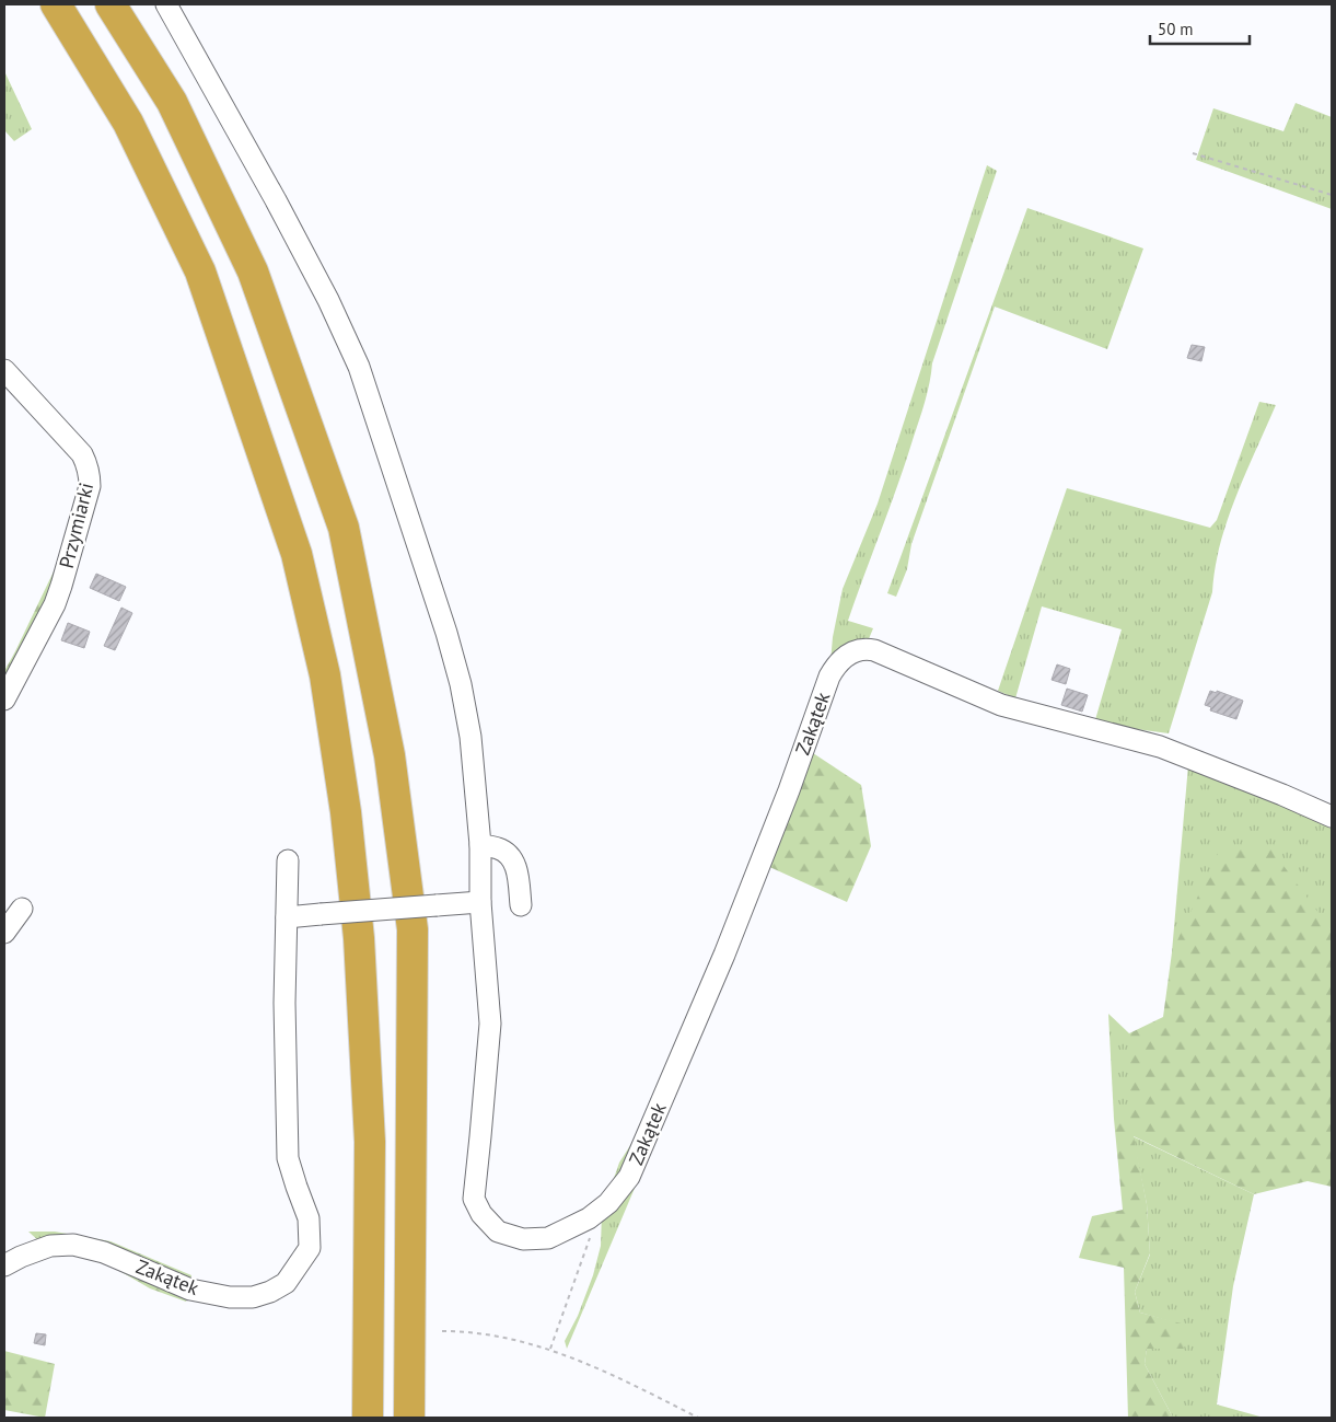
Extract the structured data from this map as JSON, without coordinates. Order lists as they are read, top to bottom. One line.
{"streets":{"street":["Przymiarki","Zakątek"]},"scale_bar":"50 m"}
